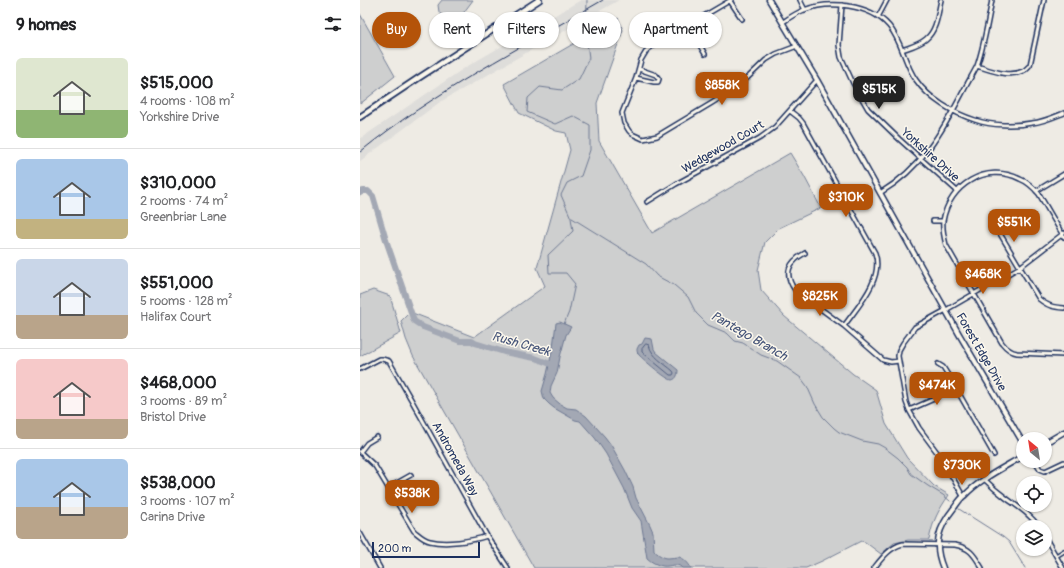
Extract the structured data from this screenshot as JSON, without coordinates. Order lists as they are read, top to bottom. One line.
{"streets":{"street":["Wedgewood Court","Yorkshire Drive","Forest Edge Drive","Andromeda Way"]},"crossings":[["Wedgewood Court","Forest Edge Drive"]],"water":["Pantego Branch","Rush Creek"],"scale_bar":"200 m","north":"top left","page":{"heading":"9 homes","chip":["Buy","Rent","Filters","New","Apartment"],"list":[{"name":"$515,000","note":"4 rooms · 108 m² · Yorkshire Drive"},{"name":"$310,000","note":"2 rooms · 74 m² · Greenbriar Lane"},{"name":"$551,000","note":"5 rooms · 128 m² · Halifax Court"},{"name":"$468,000","note":"3 rooms · 89 m² · Bristol Drive"},{"name":"$538,000","note":"3 rooms · 107 m² · Carina Drive"}],"price":["$858K","$515K","$310K","$551K","$468K","$825K","$474K","$730K","$538K"],"scale":"200 m"}}
